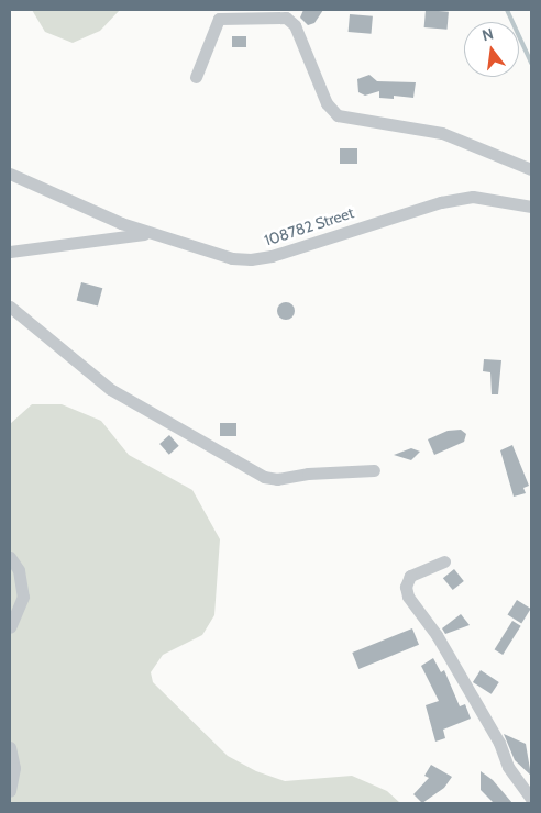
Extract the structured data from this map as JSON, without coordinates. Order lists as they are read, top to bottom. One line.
{"streets":{"street":["108782 Street"]},"north":"top"}
